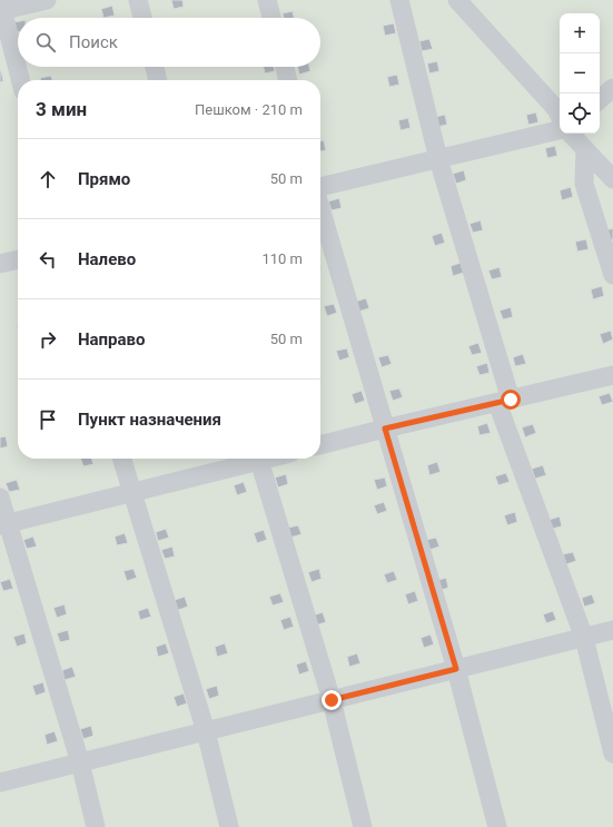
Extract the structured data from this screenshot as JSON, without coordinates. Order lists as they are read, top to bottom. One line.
{"page":{"map_buttons":["+","−"],"search":"Поиск","heading":["3 мин","Пешком · 210 m"],"list":[["Прямо","50 m"],["Налево","110 m"],["Направо","50 m"],"Пункт назначения"]}}
